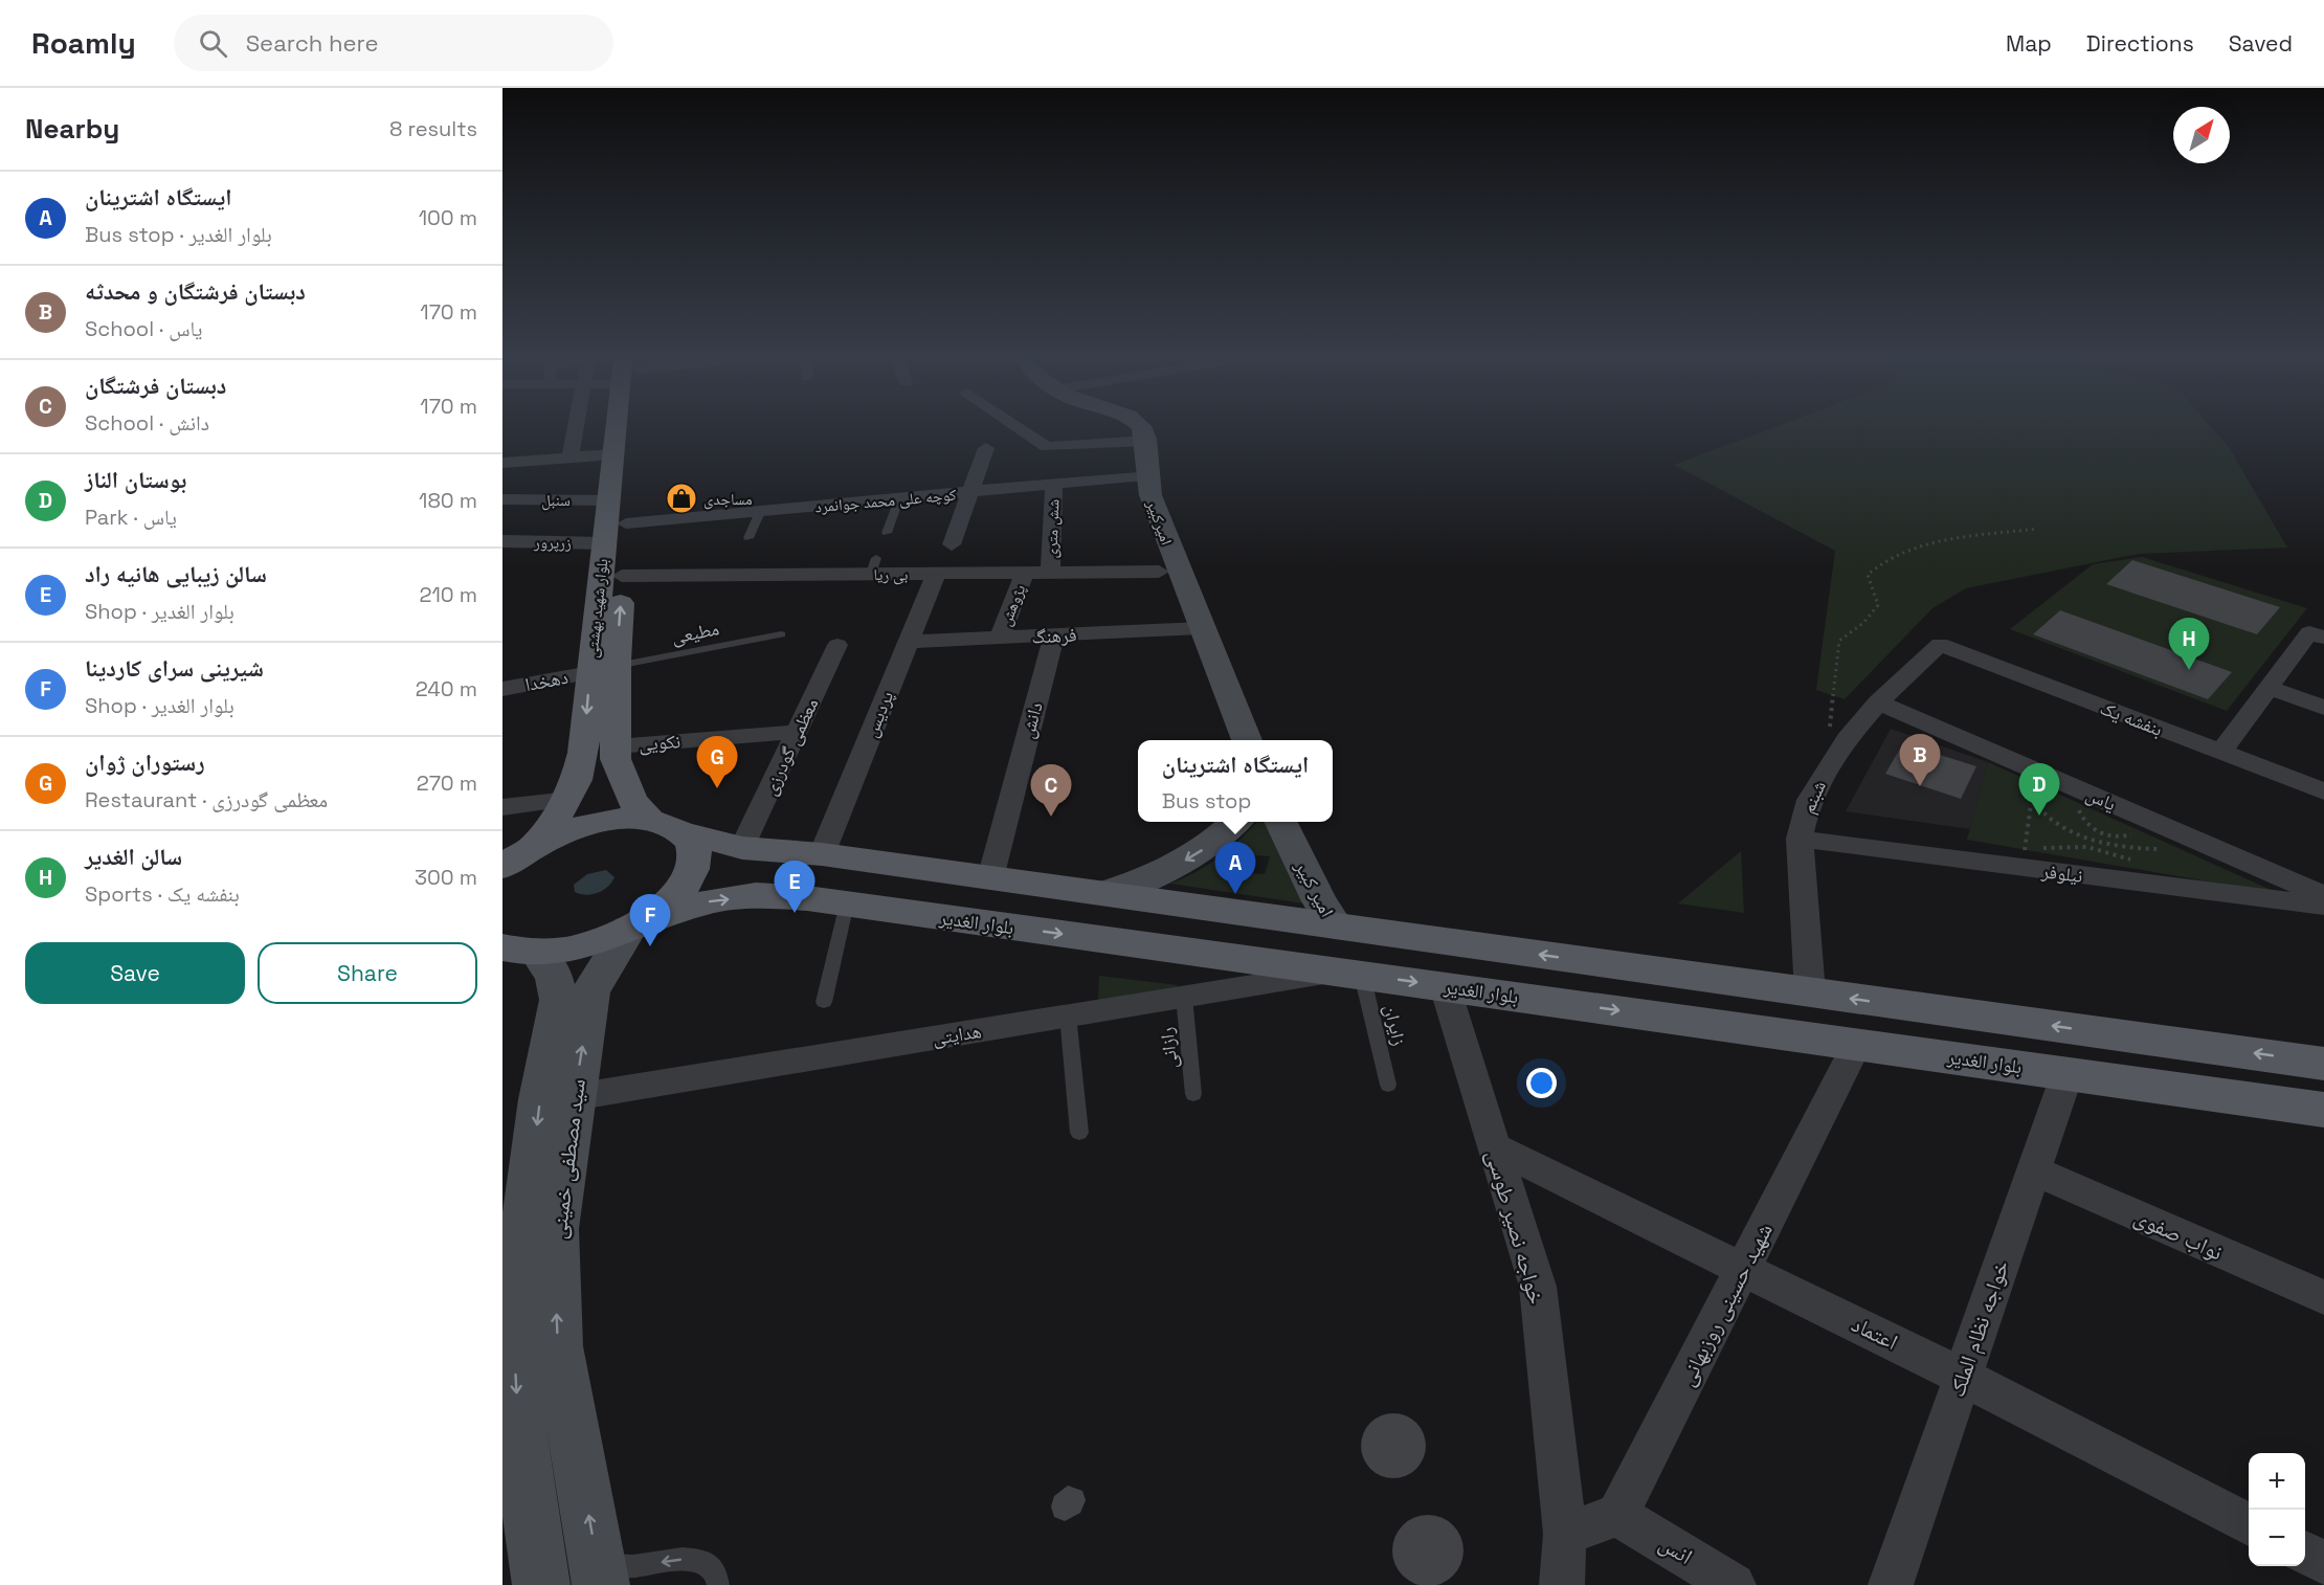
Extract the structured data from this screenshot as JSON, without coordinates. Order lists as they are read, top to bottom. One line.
{"streets":{"main road":["بلوار شهید بهشتی","بلوار الغدیر"],"street":["سنبل","کوچه علی محمد جوانمرد","امیرکبیر","شش متری","زرپرور","بی ریا","پژوهش","فرهنگ","دهخدا","پردیس","بنفشه یک","دانش","نکویی","معظمی گودرزی","شبنم","یاس","نیلوفر","امیر کبیر","هدایتی","سید مصطفی خمینی","خواجه نصیر طوسی","نواب صفوی","شهید حسینی روزبهانی","خواجه نظام الملک","اعتماد","انس"],"lane":["مطیعی","زایران","رازانی"]},"crossings":[["سنبل","بلوار شهید بهشتی"],["کوچه علی محمد جوانمرد","امیرکبیر"],["کوچه علی محمد جوانمرد","شش متری"],["کوچه علی محمد جوانمرد","بلوار شهید بهشتی"],["امیرکبیر","فرهنگ"],["شش متری","بی ریا"],["زرپرور","بلوار شهید بهشتی"],["بی ریا","پژوهش"],["بی ریا","بلوار شهید بهشتی"],["بی ریا","پردیس"],["پژوهش","فرهنگ"],["بلوار شهید بهشتی","مطیعی"],["بلوار شهید بهشتی","دهخدا"],["بلوار شهید بهشتی","نکویی"],["بلوار شهید بهشتی","بلوار الغدیر"],["بلوار شهید بهشتی","سید مصطفی خمینی"],["مطیعی","دهخدا"],["فرهنگ","پردیس"],["فرهنگ","دانش"],["بنفشه یک","شبنم"],["نکویی","معظمی گودرزی"],["شبنم","یاس"],["شبنم","نیلوفر"],["بلوار الغدیر","زایران"],["بلوار الغدیر","هدایتی"],["بلوار الغدیر","سید مصطفی خمینی"],["بلوار الغدیر","خواجه نصیر طوسی"],["بلوار الغدیر","شهید حسینی روزبهانی"],["بلوار الغدیر","خواجه نظام الملک"],["زایران","هدایتی"],["هدایتی","رازانی"],["هدایتی","سید مصطفی خمینی"],["خواجه نصیر طوسی","اعتماد"],["نواب صفوی","خواجه نظام الملک"],["شهید حسینی روزبهانی","اعتماد"],["شهید حسینی روزبهانی","انس"],["خواجه نظام الملک","اعتماد"]],"places":{"shop":["مساجدی"]},"north":"top right","page":{"header":"Roamly","search":"Search here","nav":["Map","Directions","Saved"],"heading":["Nearby","8 results"],"list":[{"mark":"A","name":"ایستگاه اشترینان","note":"Bus stop · بلوار الغدیر","value":"100 m"},{"mark":"B","name":"دبستان فرشتگان و محدثه","note":"School · یاس","value":"170 m"},{"mark":"C","name":"دبستان فرشتگان","note":"School · دانش","value":"170 m"},{"mark":"D","name":"بوستان الناز","note":"Park · یاس","value":"180 m"},{"mark":"E","name":"سالن زیبایی هانيه راد","note":"Shop · بلوار الغدیر","value":"210 m"},{"mark":"F","name":"شیرینی سرای کاردینا","note":"Shop · بلوار الغدیر","value":"240 m"},{"mark":"G","name":"رستوران ژوان","note":"Restaurant · معظمی گودرزی","value":"270 m"},{"mark":"H","name":"سالن الغدیر","note":"Sports · بنفشه یک","value":"300 m"}],"pins":["H","B","G","D","C","A","E","F"],"popup":["ایستگاه اشترینان","Bus stop"],"buttons":["Save","Share"],"map_buttons":["+","−"]}}
